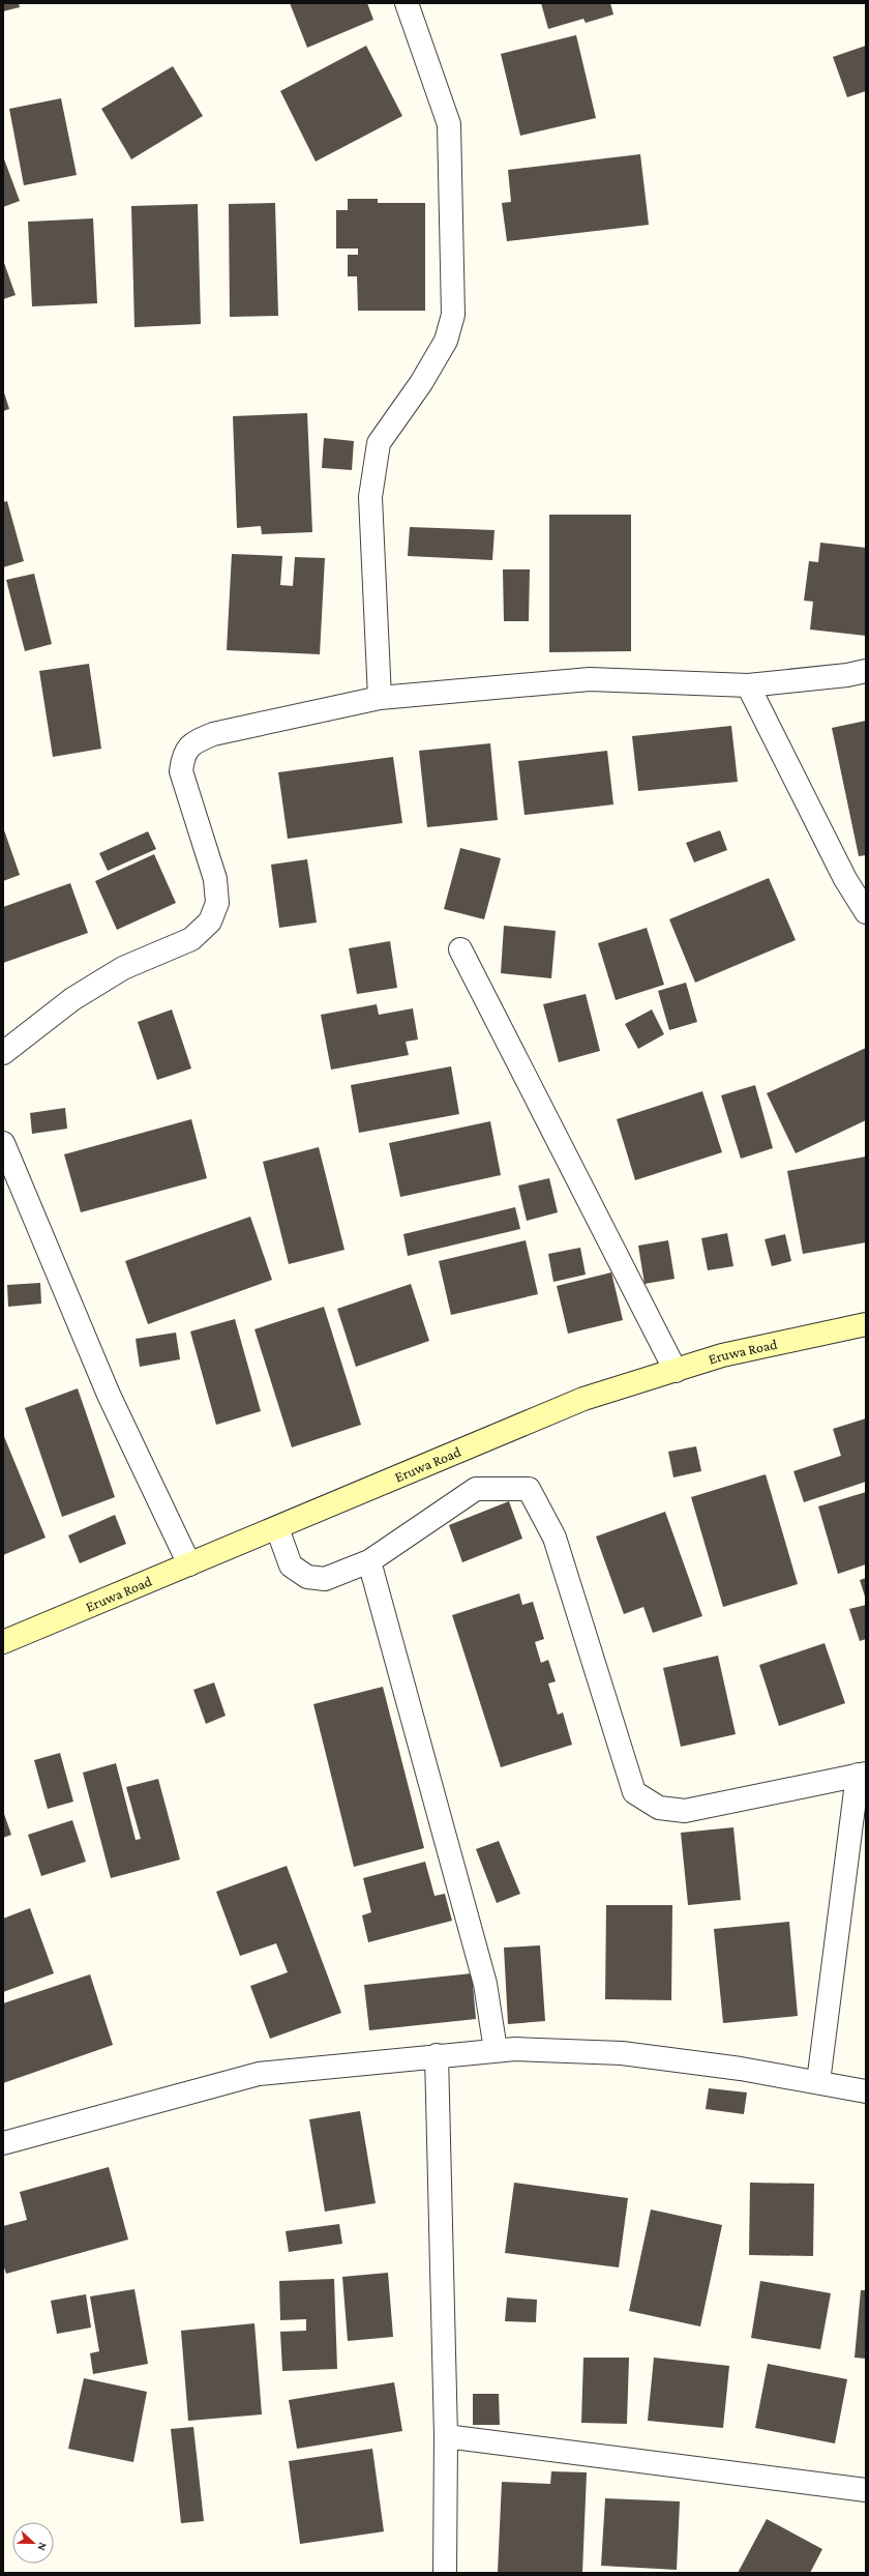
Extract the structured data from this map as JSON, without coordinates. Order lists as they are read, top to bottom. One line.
{"streets":{"main road":["Eruwa Road"]},"north":"right"}
